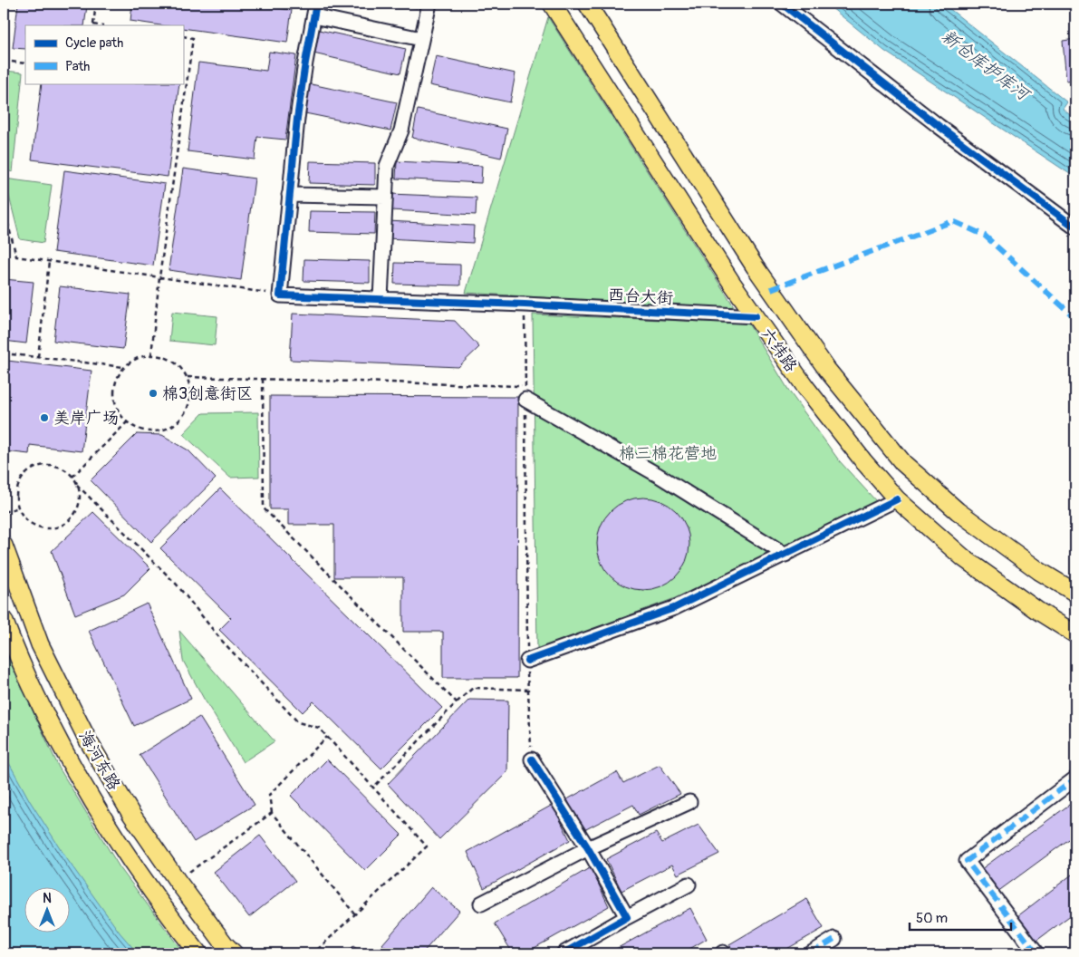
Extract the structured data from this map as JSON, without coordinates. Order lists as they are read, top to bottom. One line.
{"streets":{"main road":["六纬路","海河东路"],"street":["西台大街"]},"crossings":[["西台大街","六纬路"]],"water":["新仓库护库河"],"parks":["棉三棉花营地"],"places":["棉3创意街区","美岸广场"],"legend":["Cycle path","Path"],"scale_bar":"50 m","north":"top"}
